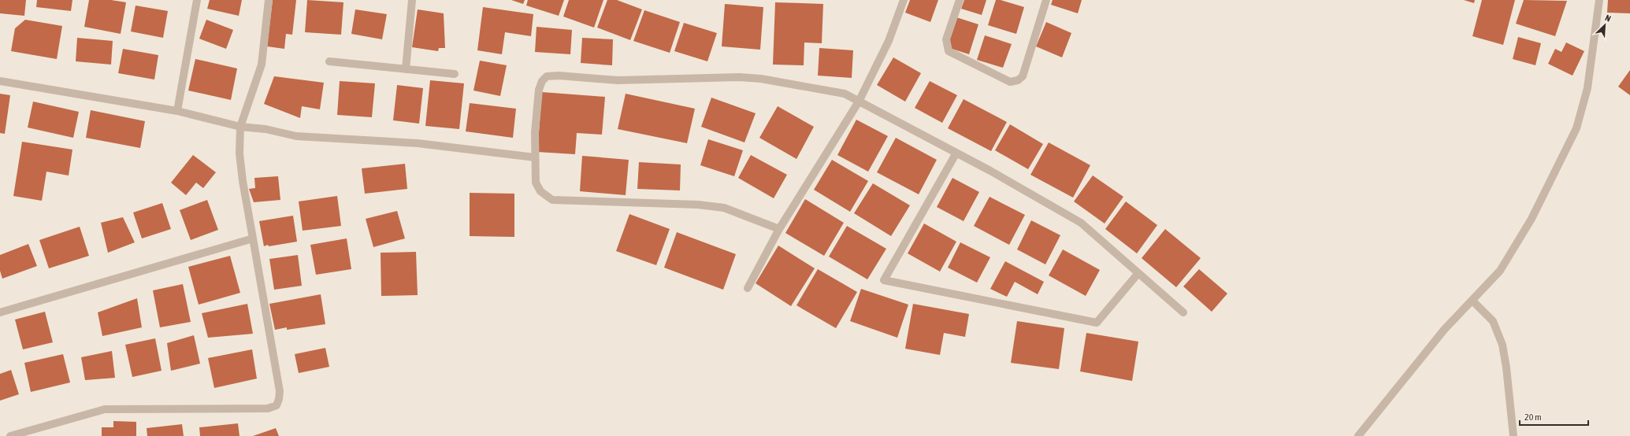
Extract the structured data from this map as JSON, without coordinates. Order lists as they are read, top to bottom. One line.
{"scale_bar":"20 m","north":"top right"}
